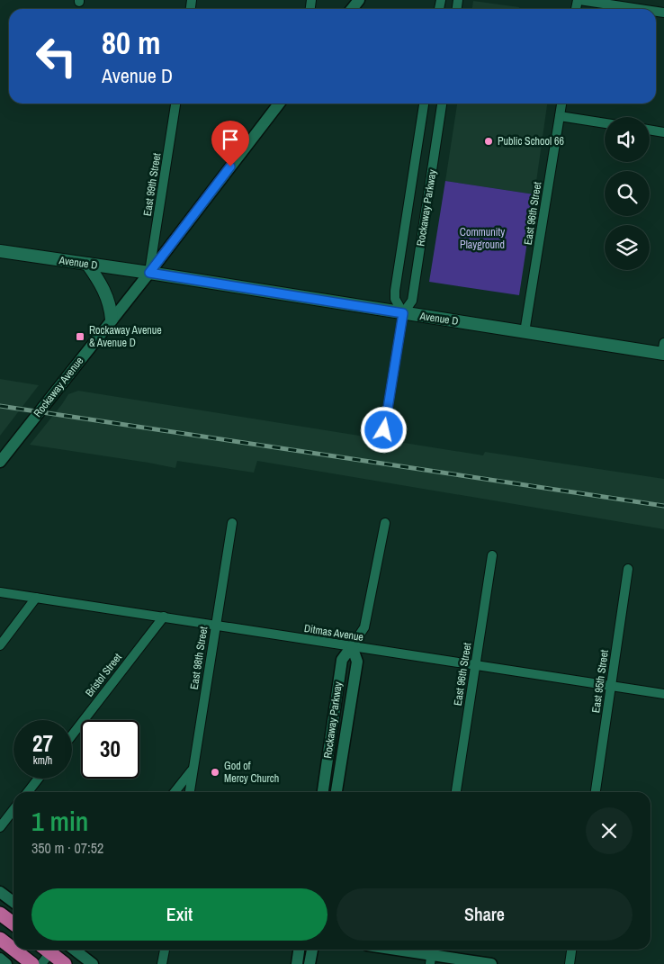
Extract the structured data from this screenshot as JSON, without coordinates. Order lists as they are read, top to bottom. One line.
{"streets":{"main road":["Avenue D"],"street":["East 99th Street","Rockaway Parkway","East 96th Street","Rockaway Avenue","Ditmas Avenue","East 98th Street","Bristol Street","East 95th Street"]},"crossings":[["East 99th Street","Avenue D"],["East 99th Street","Rockaway Avenue"],["Rockaway Parkway","Avenue D"],["Rockaway Parkway","Ditmas Avenue"],["East 96th Street","Avenue D"],["East 96th Street","Ditmas Avenue"],["Avenue D","Rockaway Avenue"],["Ditmas Avenue","East 98th Street"],["Ditmas Avenue","Bristol Street"],["Ditmas Avenue","East 95th Street"]],"parks":["Community Playground"],"places":{"other":["Public School 66","God of Mercy Church"],"transit":["Rockaway Avenue & Avenue D"]},"page":{"turn":["80 m","Avenue D"],"speed":"27 km/h","limit":"30","heading":["1 min","350 m · 07:52"],"buttons":["Exit","Share"]}}
